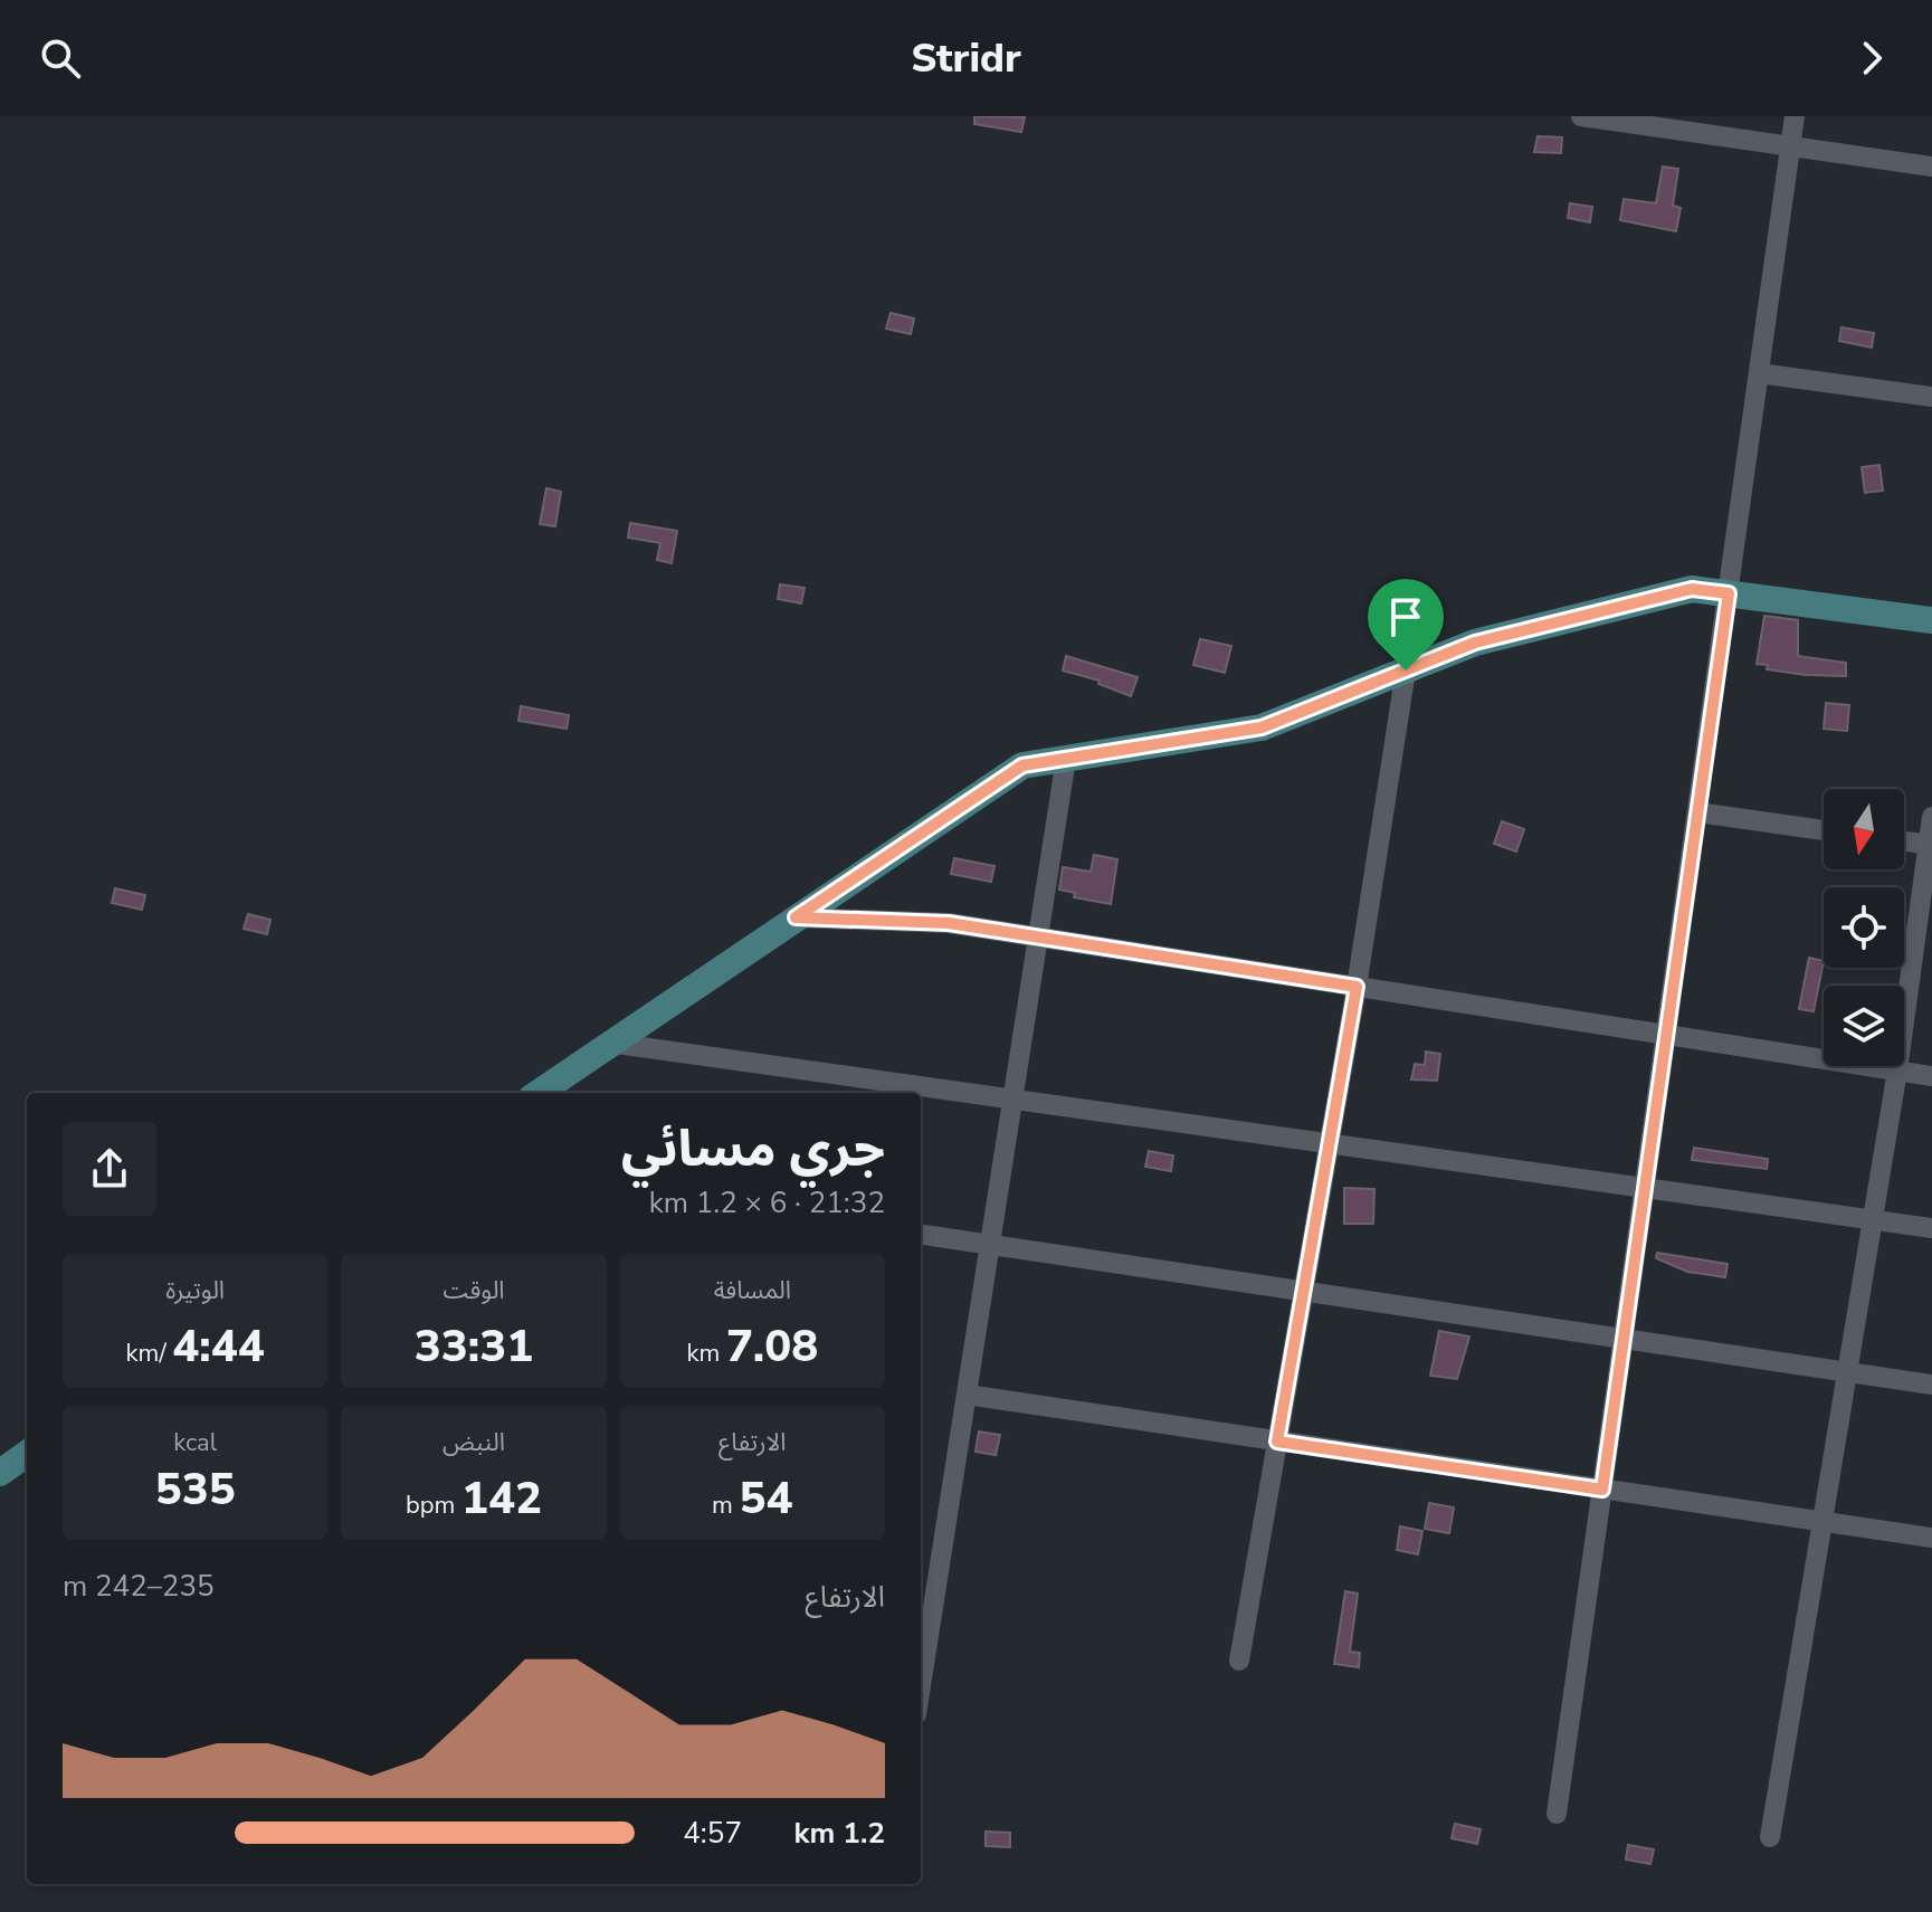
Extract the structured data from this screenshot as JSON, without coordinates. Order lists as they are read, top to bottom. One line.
{"north":"bottom","page":{"header":"Stridr","heading":["جري مسائي","21:32 · 6 × 1.2 km"],"stats":[["المسافة","7.08 km"],["الوقت","33:31"],["الوتيرة","4:44 /km"],["الارتفاع","54 m"],["النبض","142 bpm"],["kcal","535"]],"chart":["الارتفاع","235–242 m"],"list":[{"name":"1.2 km","note":"4:57"}]}}
